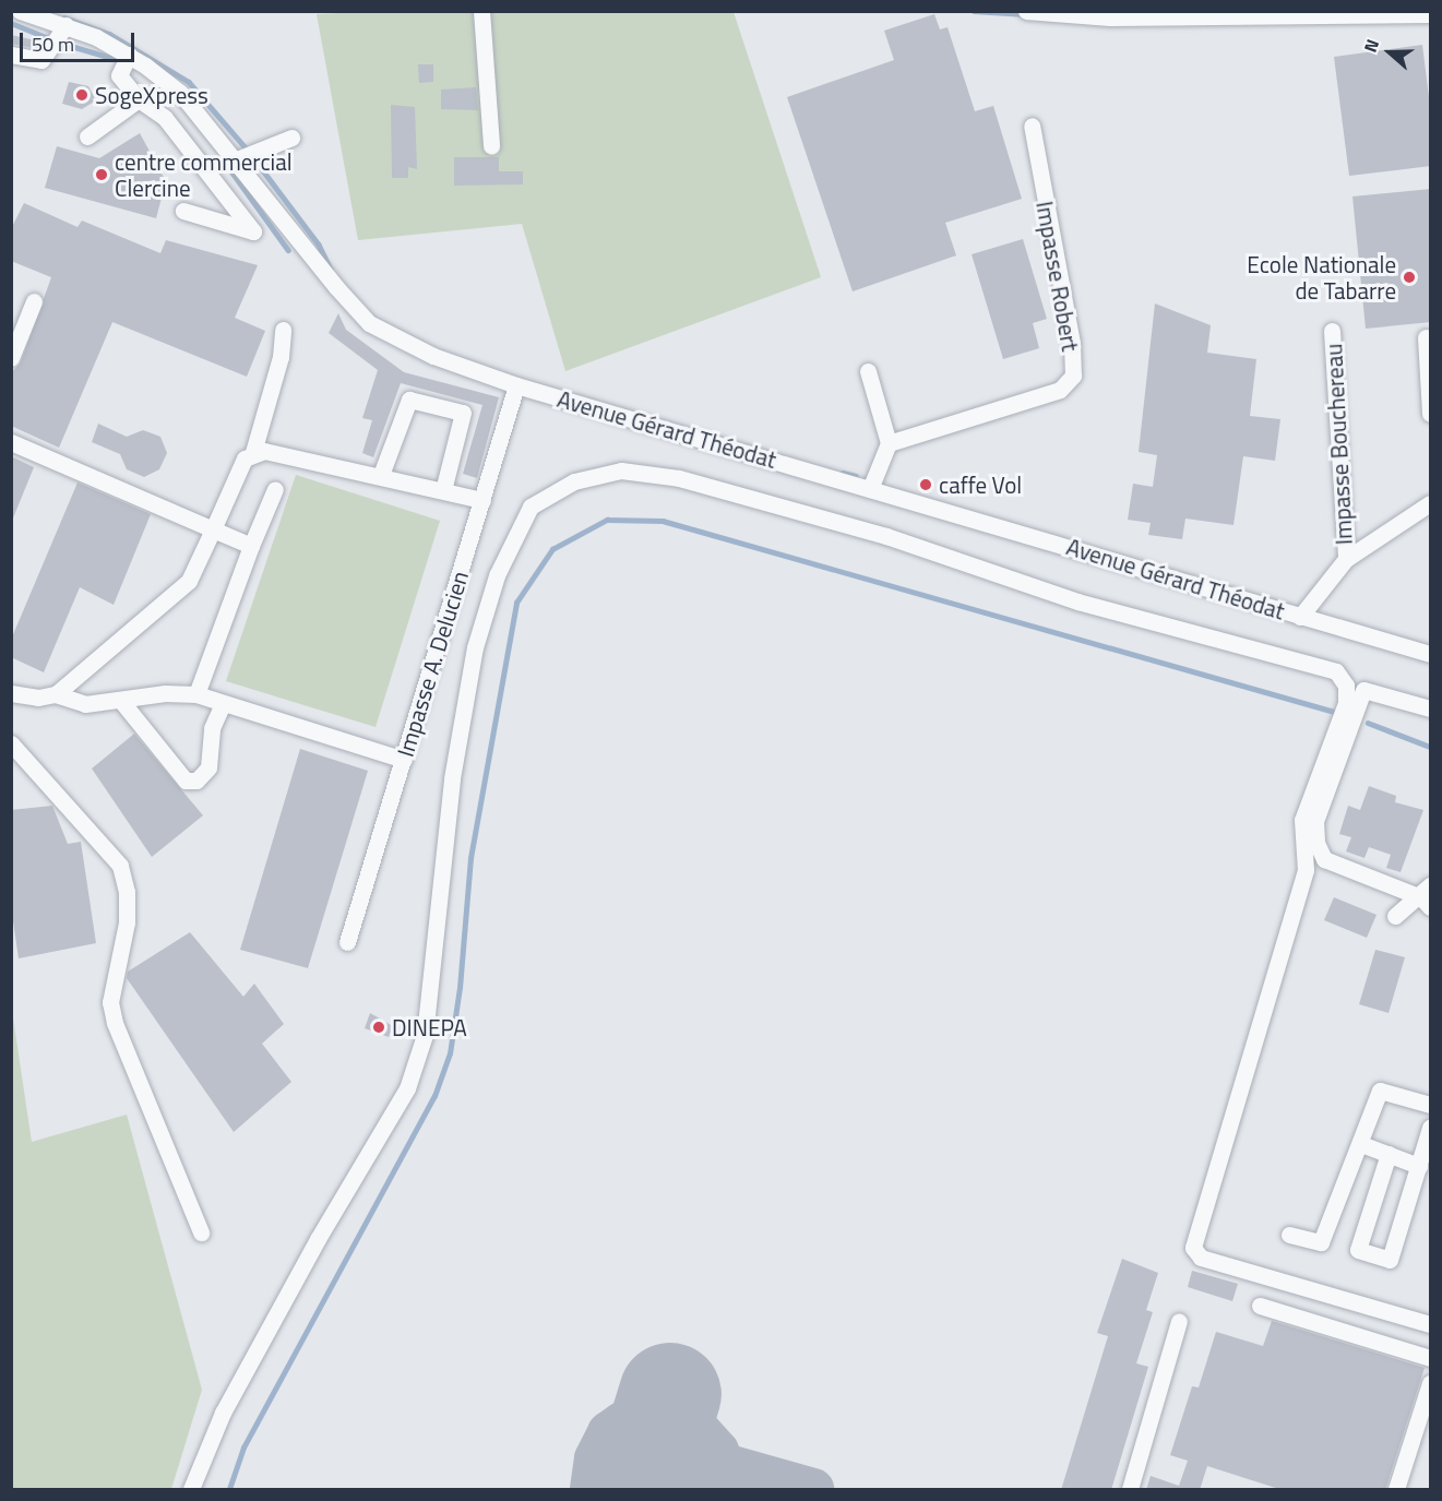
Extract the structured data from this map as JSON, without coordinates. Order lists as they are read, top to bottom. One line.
{"streets":{"street":["Impasse Robert","Avenue Gérard Théodat","Impasse Bouchereau","Impasse A. Delucien"]},"crossings":[["Avenue Gérard Théodat","Impasse Bouchereau"],["Avenue Gérard Théodat","Impasse A. Delucien"]],"places":["SogeXpress","centre commercial Clercine","Ecole Nationale de Tabarre","caffe Vol","DINEPA"],"scale_bar":"50 m","north":"left"}
